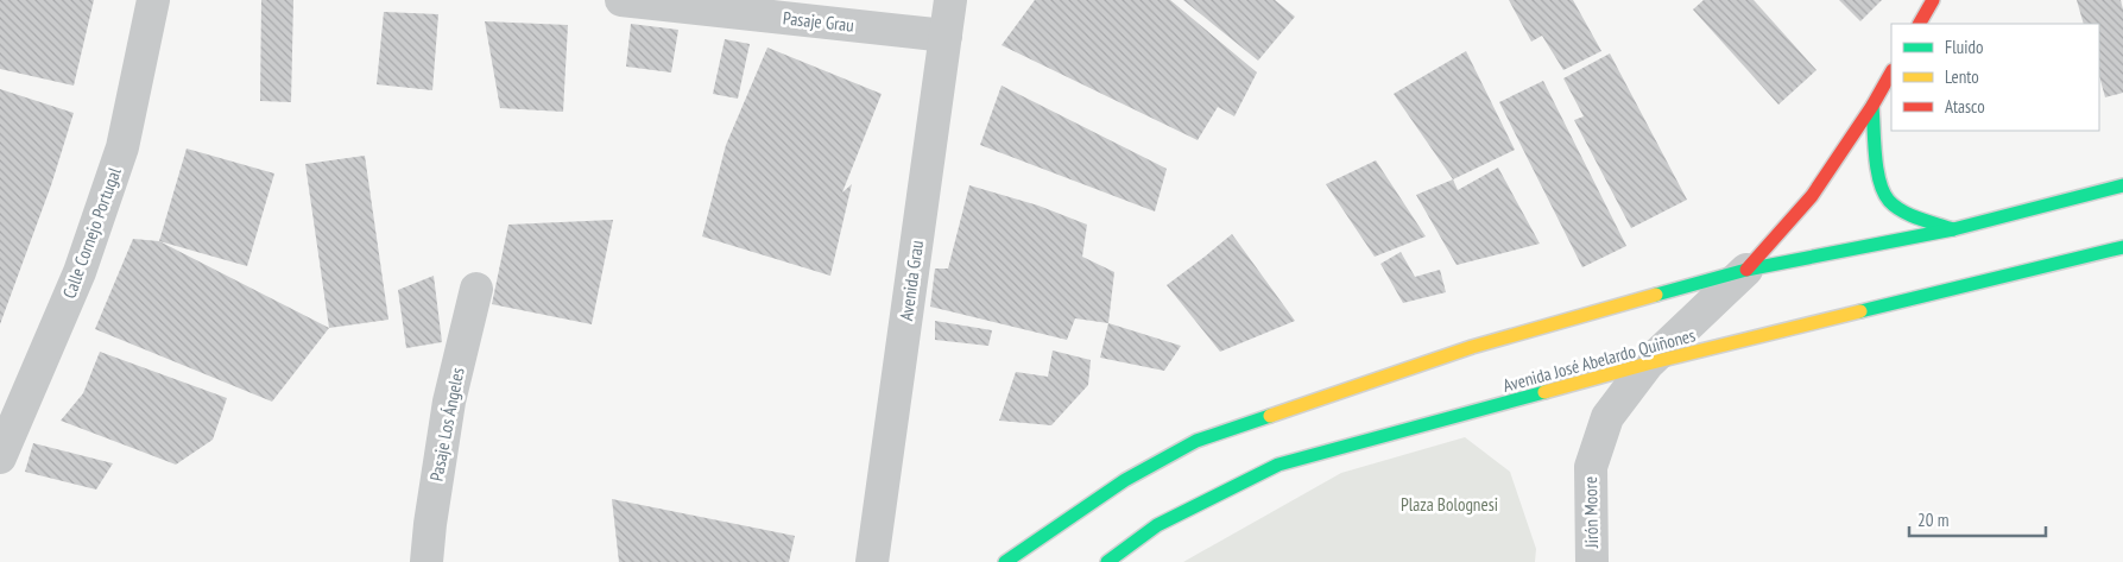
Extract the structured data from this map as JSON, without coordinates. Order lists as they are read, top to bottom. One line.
{"streets":{"main road":["Avenida José Abelardo Quiñones"],"street":["Pasaje Grau","Calle Cornejo Portugal","Avenida Grau","Pasaje Los Ángeles","Jirón Moore"]},"crossings":[["Pasaje Grau","Avenida Grau"],["Avenida José Abelardo Quiñones","Jirón Moore"]],"parks":["Plaza Bolognesi"],"legend":["Fluido","Lento","Atasco"],"scale_bar":"20 m"}
